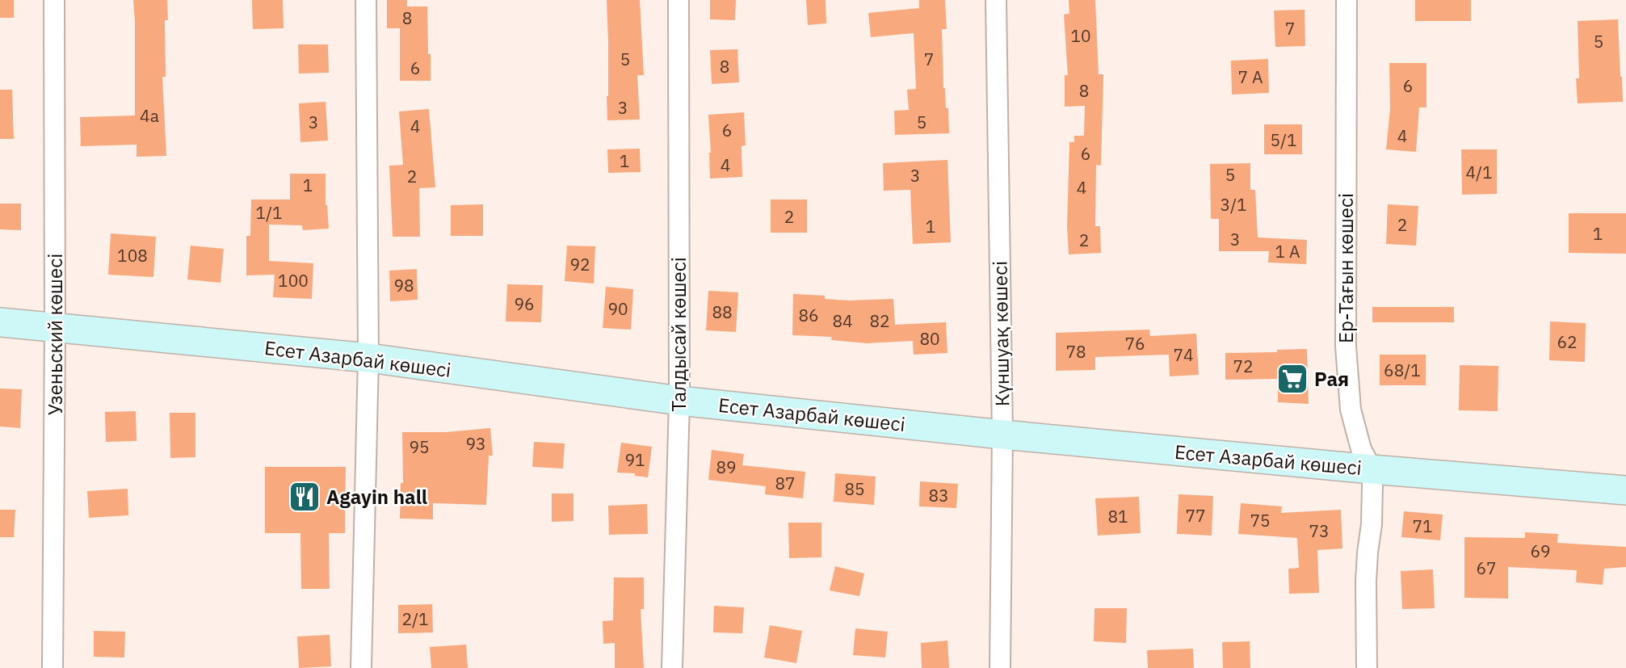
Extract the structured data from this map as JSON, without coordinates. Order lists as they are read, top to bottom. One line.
{"streets":{"street":["Ер-Тағын көшесі","Күншуақ көшесі","Узеньский көшесі","Талдысай көшесі","Есет Азарбай көшесі"]},"crossings":[["Ер-Тағын көшесі","Есет Азарбай көшесі"],["Күншуақ көшесі","Есет Азарбай көшесі"],["Узеньский көшесі","Есет Азарбай көшесі"],["Талдысай көшесі","Есет Азарбай көшесі"]],"places":{"supermarket":["Рая"],"restaurant":["Agayin hall"]},"house_numbers":["8","7","10","5","5","7","8","6","7 А","6","8","3","4а","3","5","4","6","4","5/1","6","1","4","4/1","5","3","2","1","4","3/1","1/1","2","2","1","1","3","2","1 А","108","92","100","98","96","90","88","86","84","82","80","62","76","78","74","72","68/1","93","95","91","89","87","85","83","77","81","75","71","73","69","67","2/1"]}
